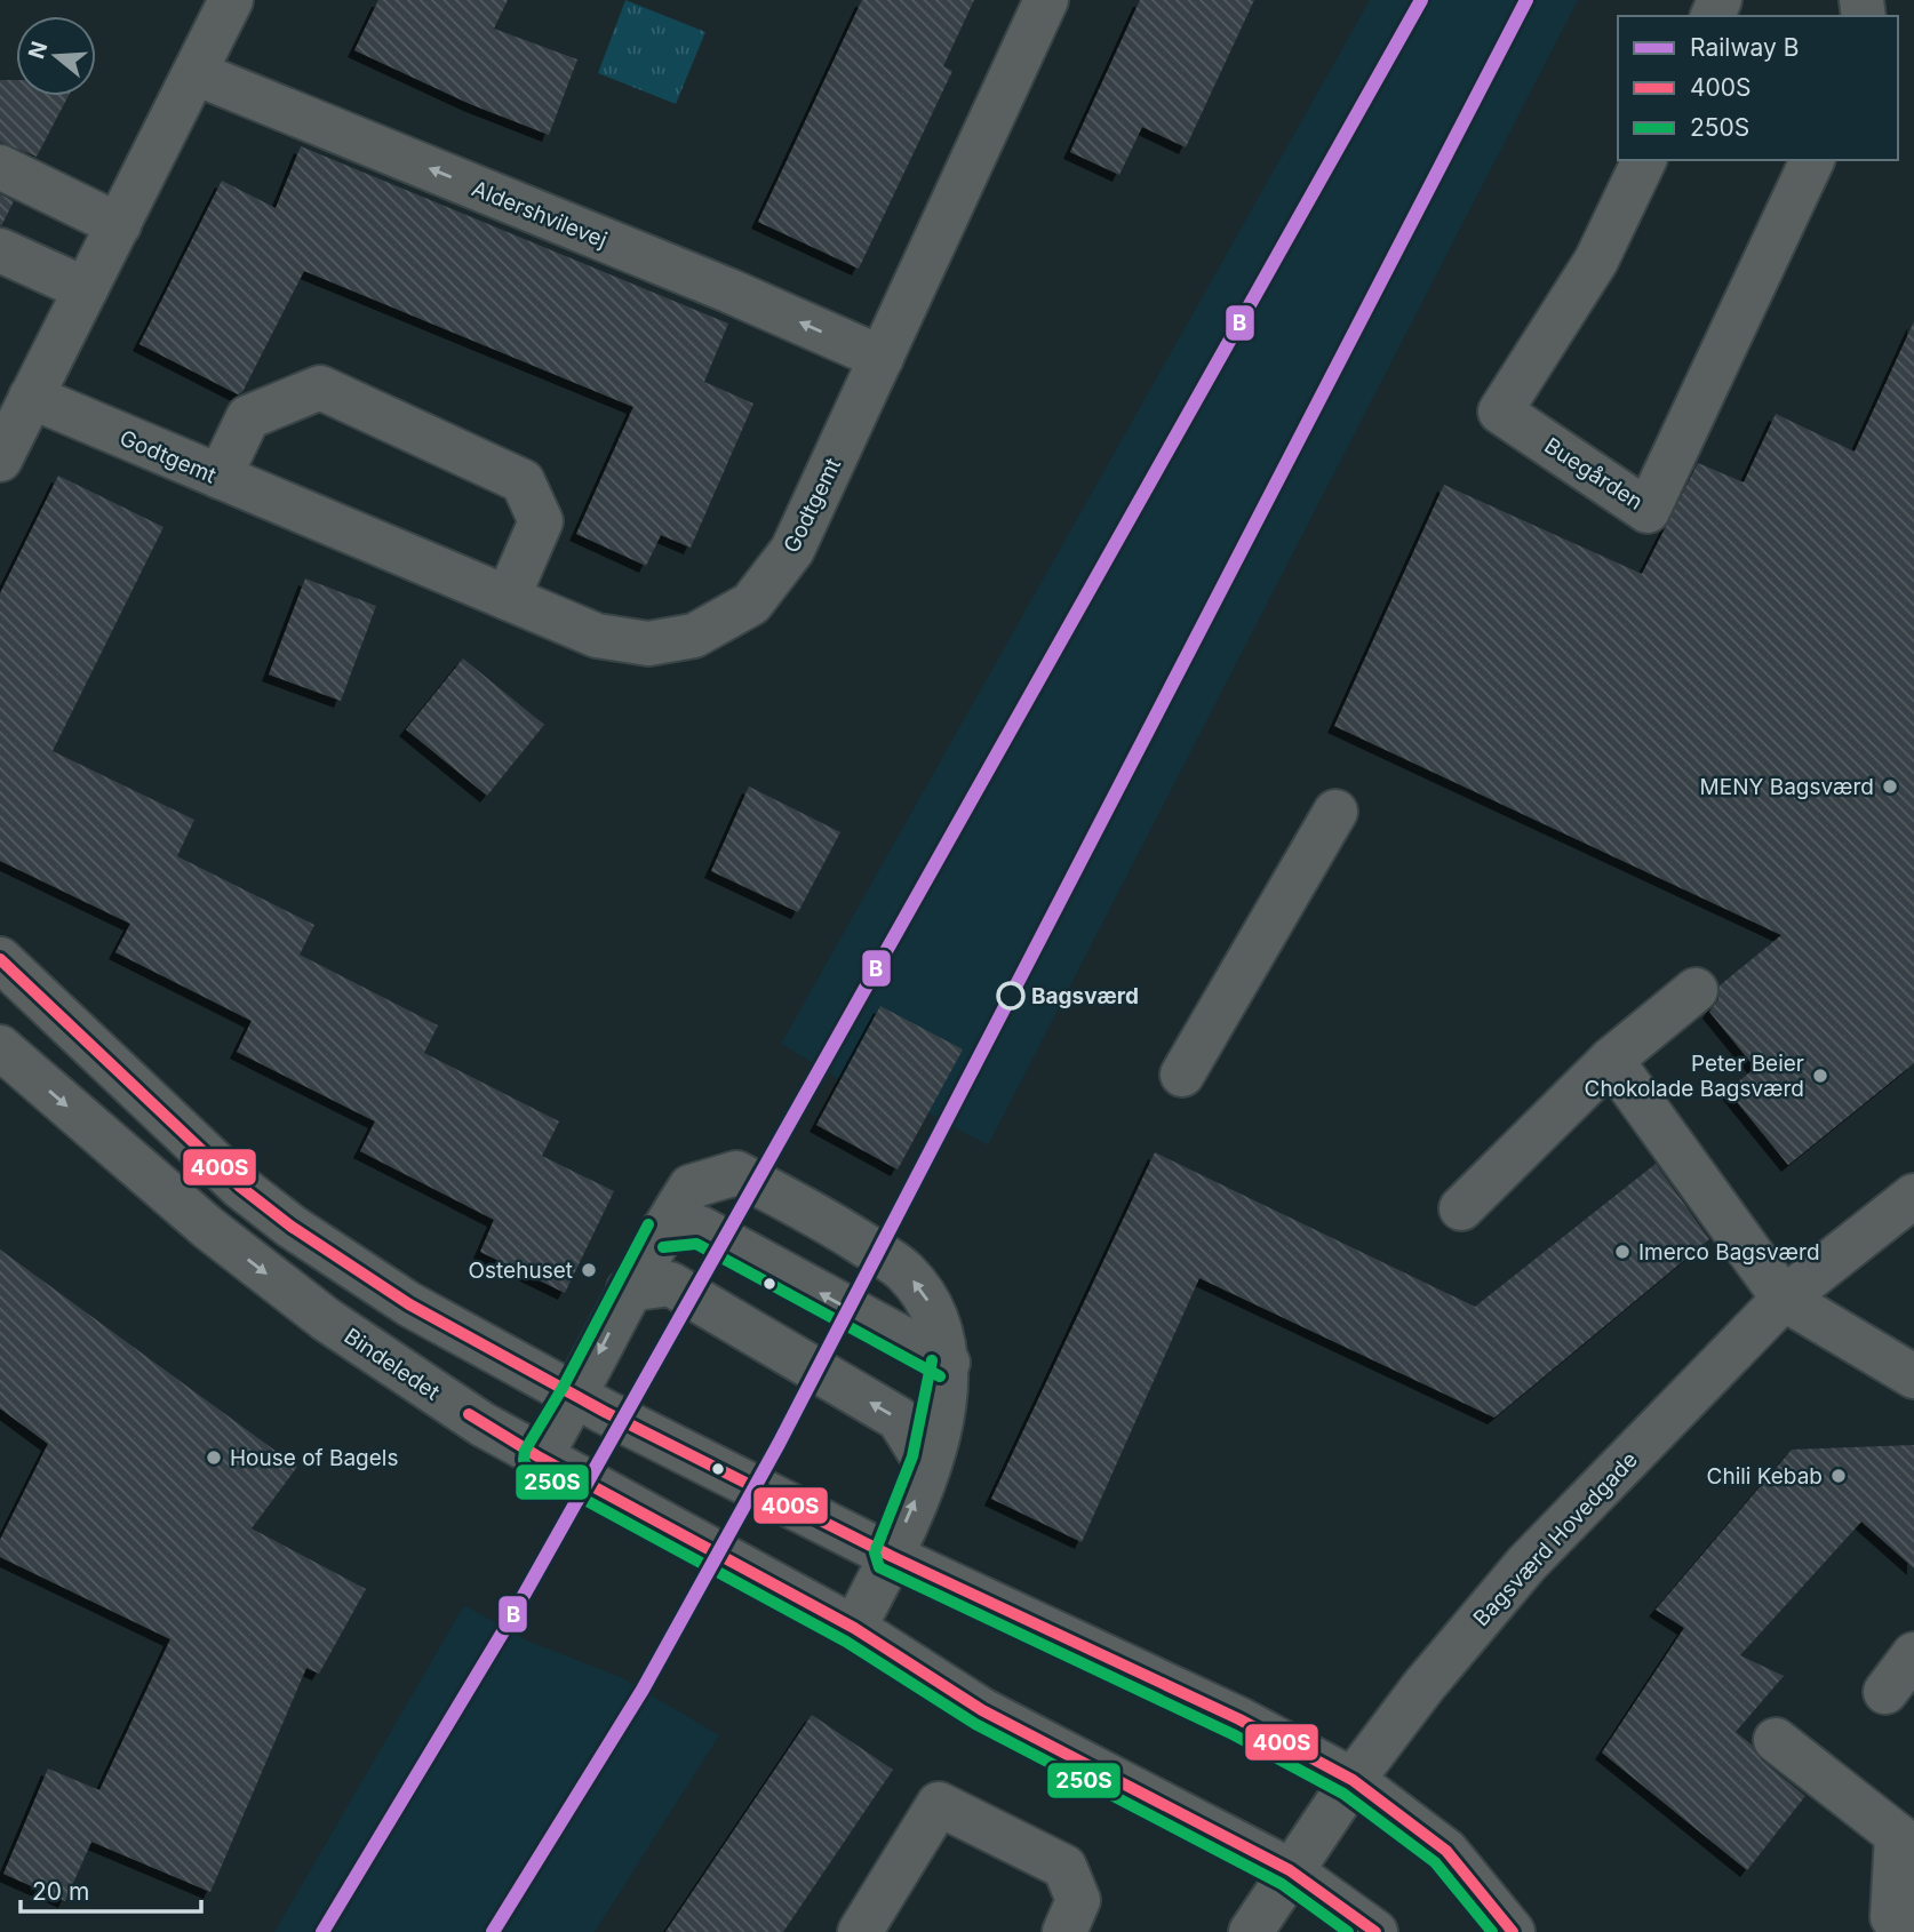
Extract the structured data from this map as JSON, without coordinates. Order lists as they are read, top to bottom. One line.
{"streets":{"street":["Aldershvilevej","Godtgemt","Buegården","Bindeledet","Bagsværd Hovedgade"]},"crossings":[["Aldershvilevej","Godtgemt"],["Bindeledet","Bagsværd Hovedgade"]],"one_way":["Aldershvilevej"],"places":["MENY Bagsværd","Bagsværd","Peter Beier Chokolade Bagsværd","Imerco Bagsværd","Ostehuset","House of Bagels","Chili Kebab"],"lines":["rail line B","transit line 400S","transit line 250S"],"legend":["Railway B","400S","250S"],"scale_bar":"20 m","north":"left"}
